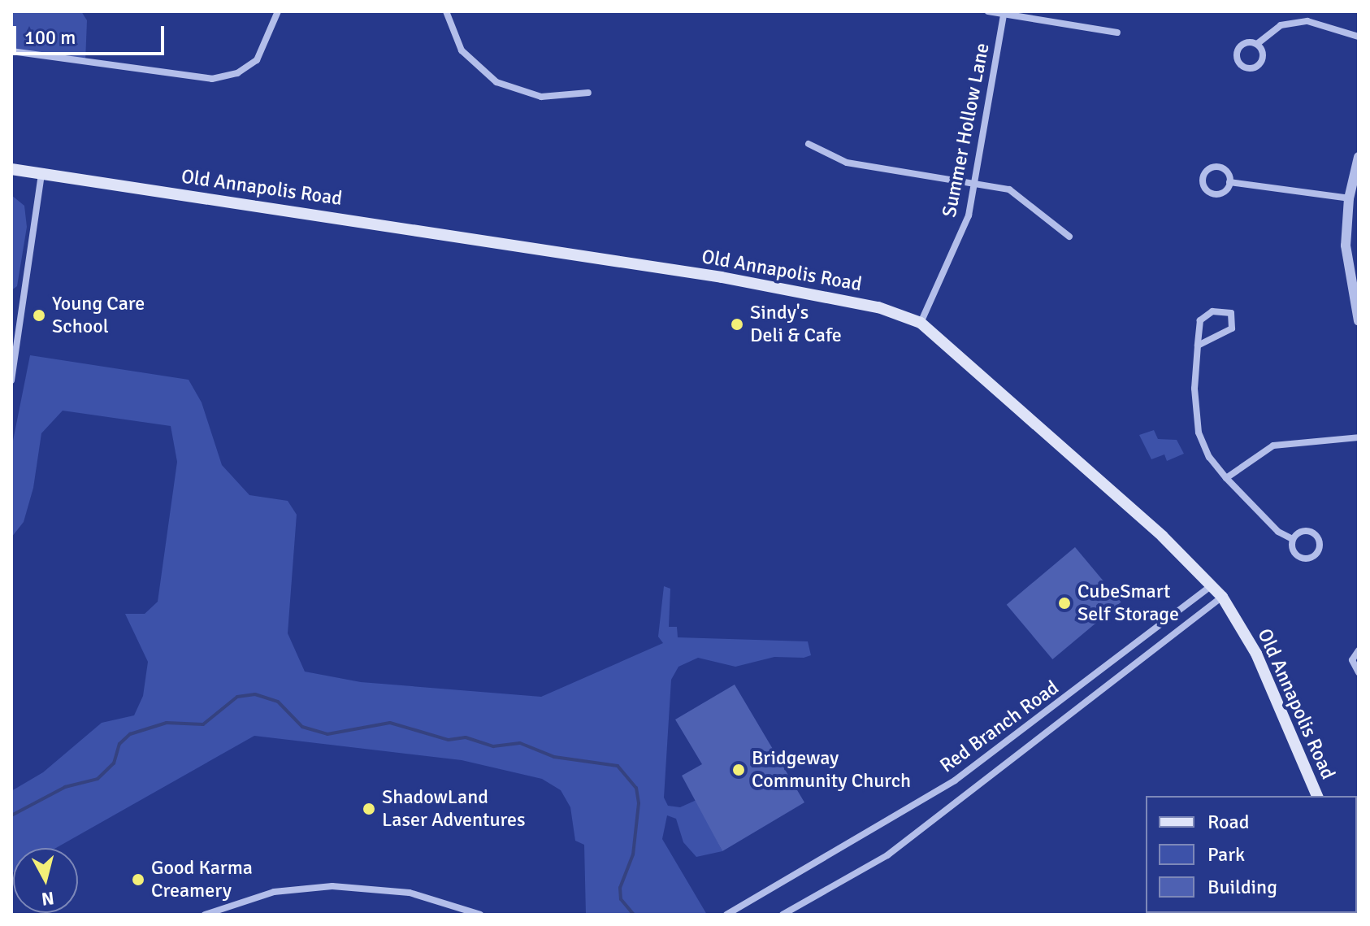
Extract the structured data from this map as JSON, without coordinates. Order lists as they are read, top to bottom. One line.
{"streets":{"main road":["Old Annapolis Road"],"street":["Summer Hollow Lane","Red Branch Road"]},"crossings":[["Summer Hollow Lane","Old Annapolis Road"],["Old Annapolis Road","Red Branch Road"]],"places":["Young Care School","Sindy's Deli & Cafe","CubeSmart Self Storage","Bridgeway Community Church","ShadowLand Laser Adventures","Good Karma Creamery"],"legend":["Road","Park","Building"],"scale_bar":"100 m","north":"bottom"}
